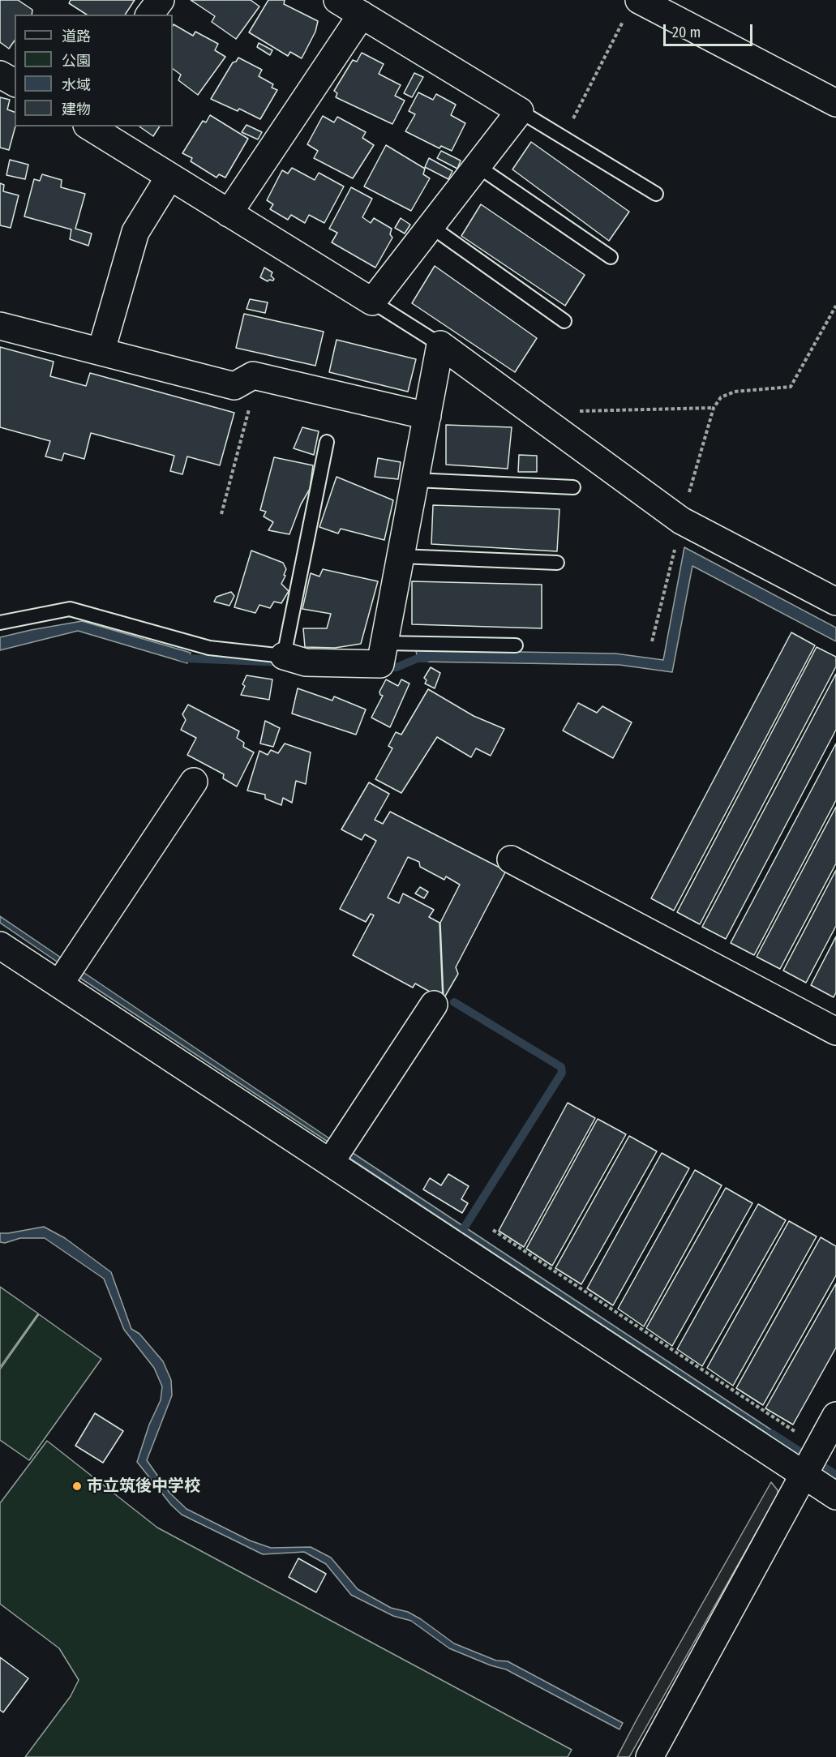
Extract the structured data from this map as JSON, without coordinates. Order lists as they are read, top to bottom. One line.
{"places":["市立筑後中学校"],"legend":["道路","公園","水域","建物"],"scale_bar":"20 m"}
